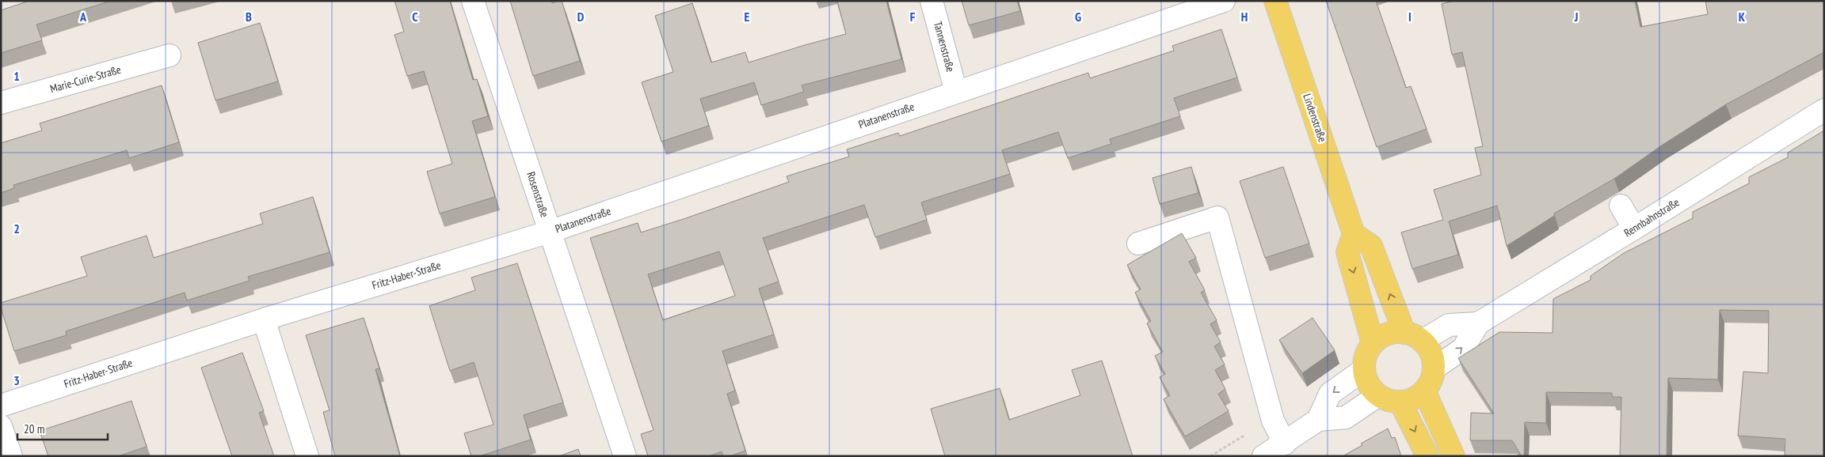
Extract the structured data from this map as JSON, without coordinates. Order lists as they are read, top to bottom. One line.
{"streets":{"main road":["Lindenstraße"],"street":["Tannenstraße","Marie-Curie-Straße","Platanenstraße","Rosenstraße","Rennbahnstraße","Fritz-Haber-Straße"]},"crossings":[["Tannenstraße","Platanenstraße"],["Platanenstraße","Rosenstraße"],["Platanenstraße","Fritz-Haber-Straße"],["Rosenstraße","Fritz-Haber-Straße"]],"scale_bar":"20 m","grid":{"columns":["A","B","C","D","E","F","G","H","I","J","K"],"rows":["1","2","3"]}}
